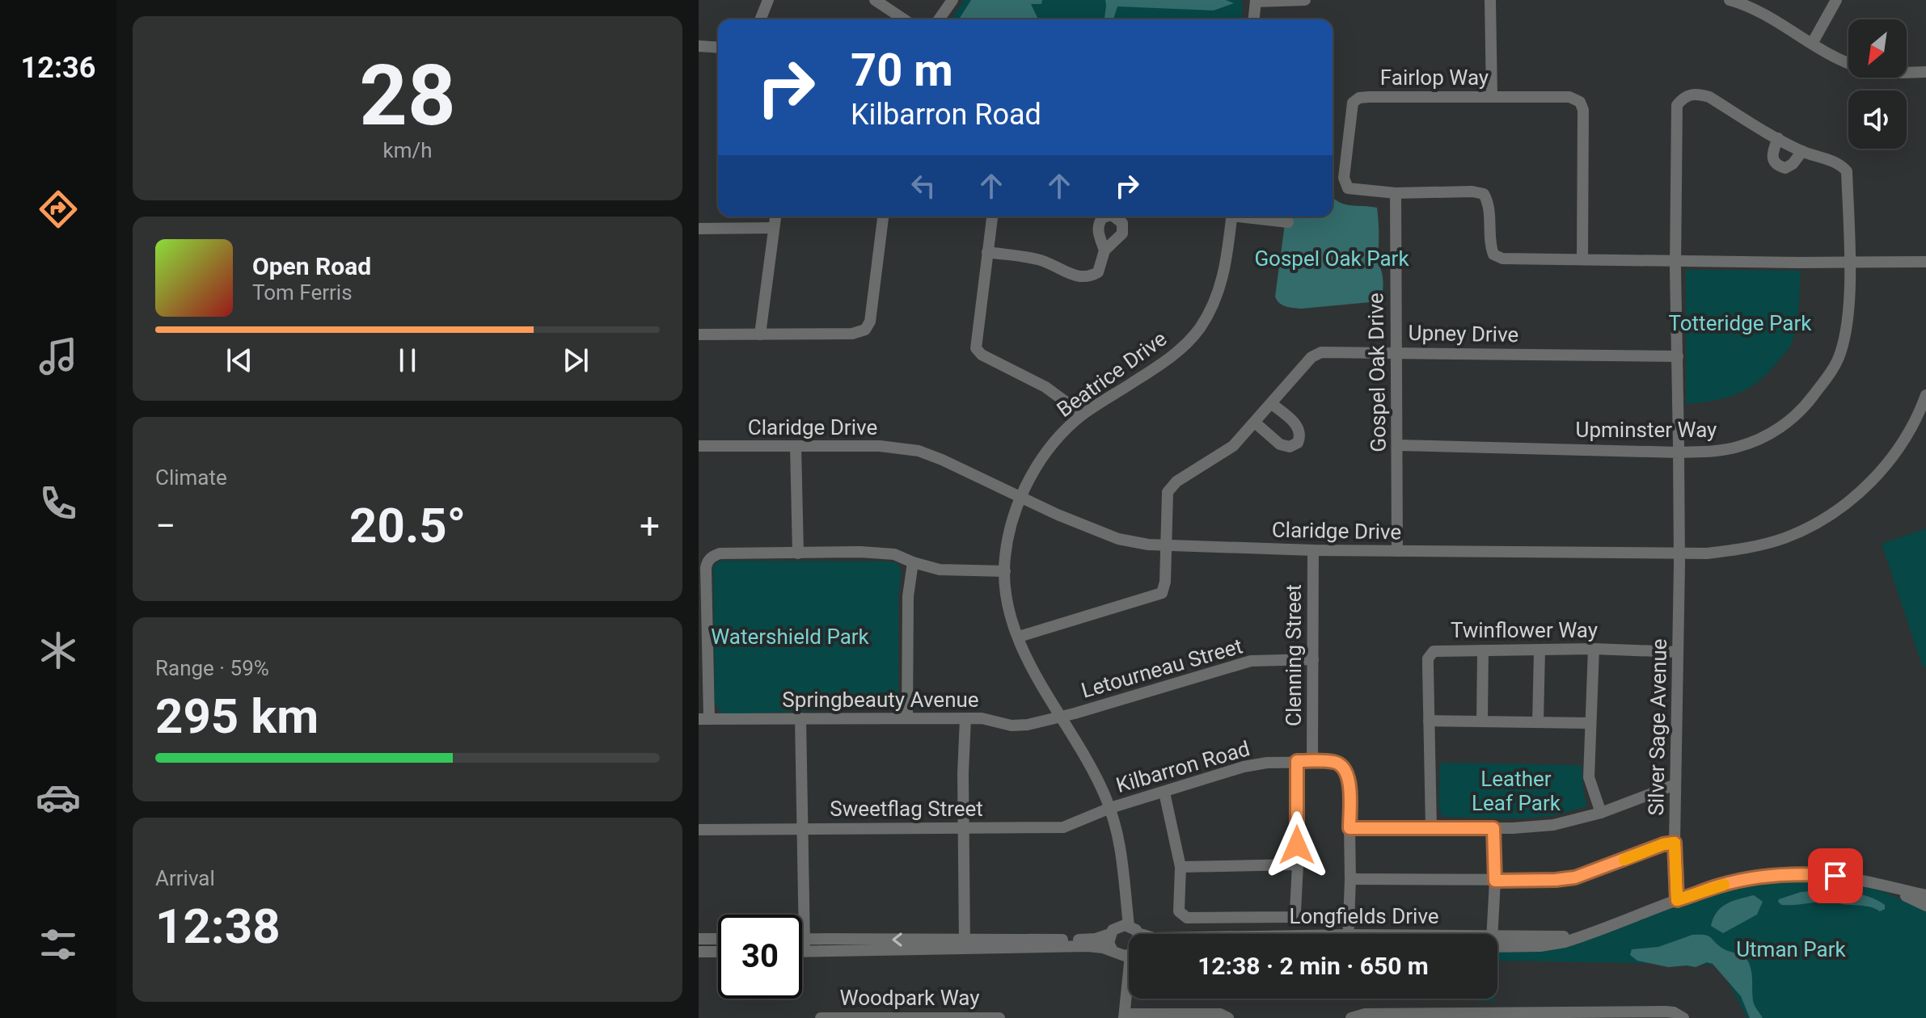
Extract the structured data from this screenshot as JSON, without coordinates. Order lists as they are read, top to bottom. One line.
{"streets":{"street":["Fairlop Way","Upney Drive","Gospel Oak Drive","Beatrice Drive","Claridge Drive","Upminster Way","Twinflower Way","Clenning Street","Letourneau Street","Springbeauty Avenue","Silver Sage Avenue","Kilbarron Road","Sweetflag Street","Longfields Drive","Woodpark Way"]},"crossings":[["Fairlop Way","Gospel Oak Drive"],["Fairlop Way","Upminster Way"],["Fairlop Way","Silver Sage Avenue"],["Upney Drive","Gospel Oak Drive"],["Upney Drive","Claridge Drive"],["Upney Drive","Silver Sage Avenue"],["Gospel Oak Drive","Claridge Drive"],["Gospel Oak Drive","Upminster Way"],["Beatrice Drive","Claridge Drive"],["Beatrice Drive","Letourneau Street"],["Beatrice Drive","Springbeauty Avenue"],["Beatrice Drive","Kilbarron Road"],["Beatrice Drive","Sweetflag Street"],["Beatrice Drive","Longfields Drive"],["Claridge Drive","Clenning Street"],["Claridge Drive","Silver Sage Avenue"],["Upminster Way","Silver Sage Avenue"],["Twinflower Way","Silver Sage Avenue"],["Clenning Street","Letourneau Street"],["Clenning Street","Kilbarron Road"],["Letourneau Street","Springbeauty Avenue"],["Silver Sage Avenue","Longfields Drive"],["Kilbarron Road","Sweetflag Street"]],"parks":["Gospel Oak Park","Totteridge Park","Watershield Park","Leather Leaf Park","Utman Park"],"north":"bottom left","page":{"tabs":"12:36","tile":[["28","km/h"],"Climate",["Range · 59%","295 km"],["Arrival","12:38"]],"turn":["70 m","Kilbarron Road"],"song":["Open Road","Tom Ferris"],"heat":["−","20.5°","+"],"limit":"30","trip":"12:38 · 2 min · 650 m"}}
